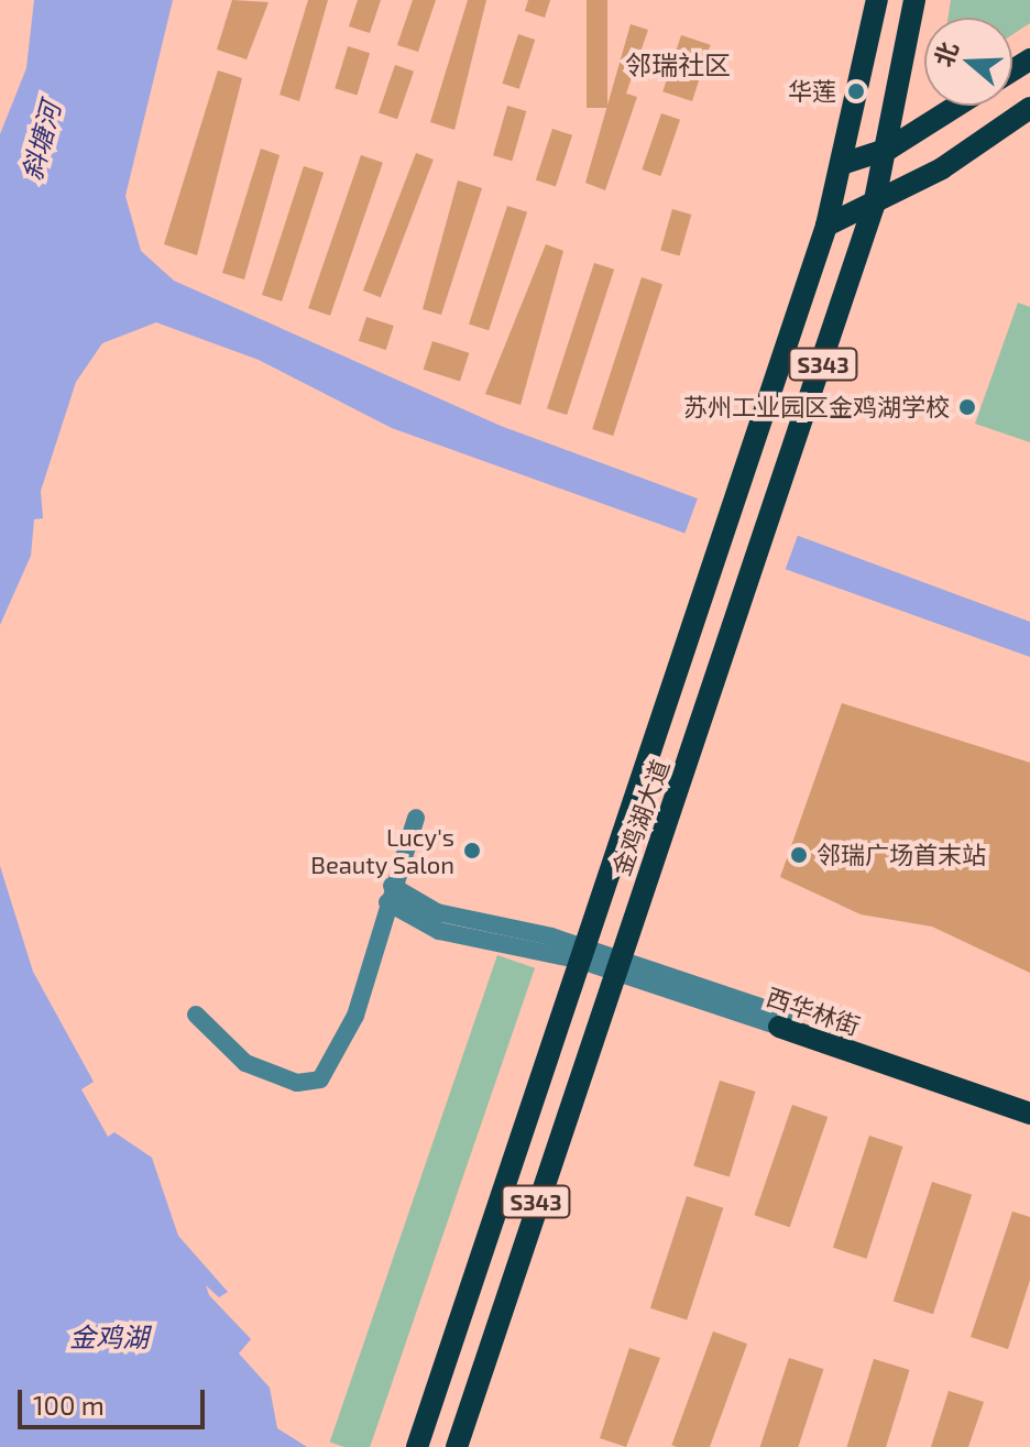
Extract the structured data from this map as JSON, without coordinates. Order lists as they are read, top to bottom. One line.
{"streets":{"main road":["S343","金鸡湖大道","西华林街"]},"crossings":[["金鸡湖大道","西华林街"]],"districts":["邻瑞社区"],"water":["斜塘河","金鸡湖"],"places":["华莲","苏州工业园区金鸡湖学校","Lucy's Beauty Salon","邻瑞广场首末站"],"scale_bar":"100 m","north":"left"}
